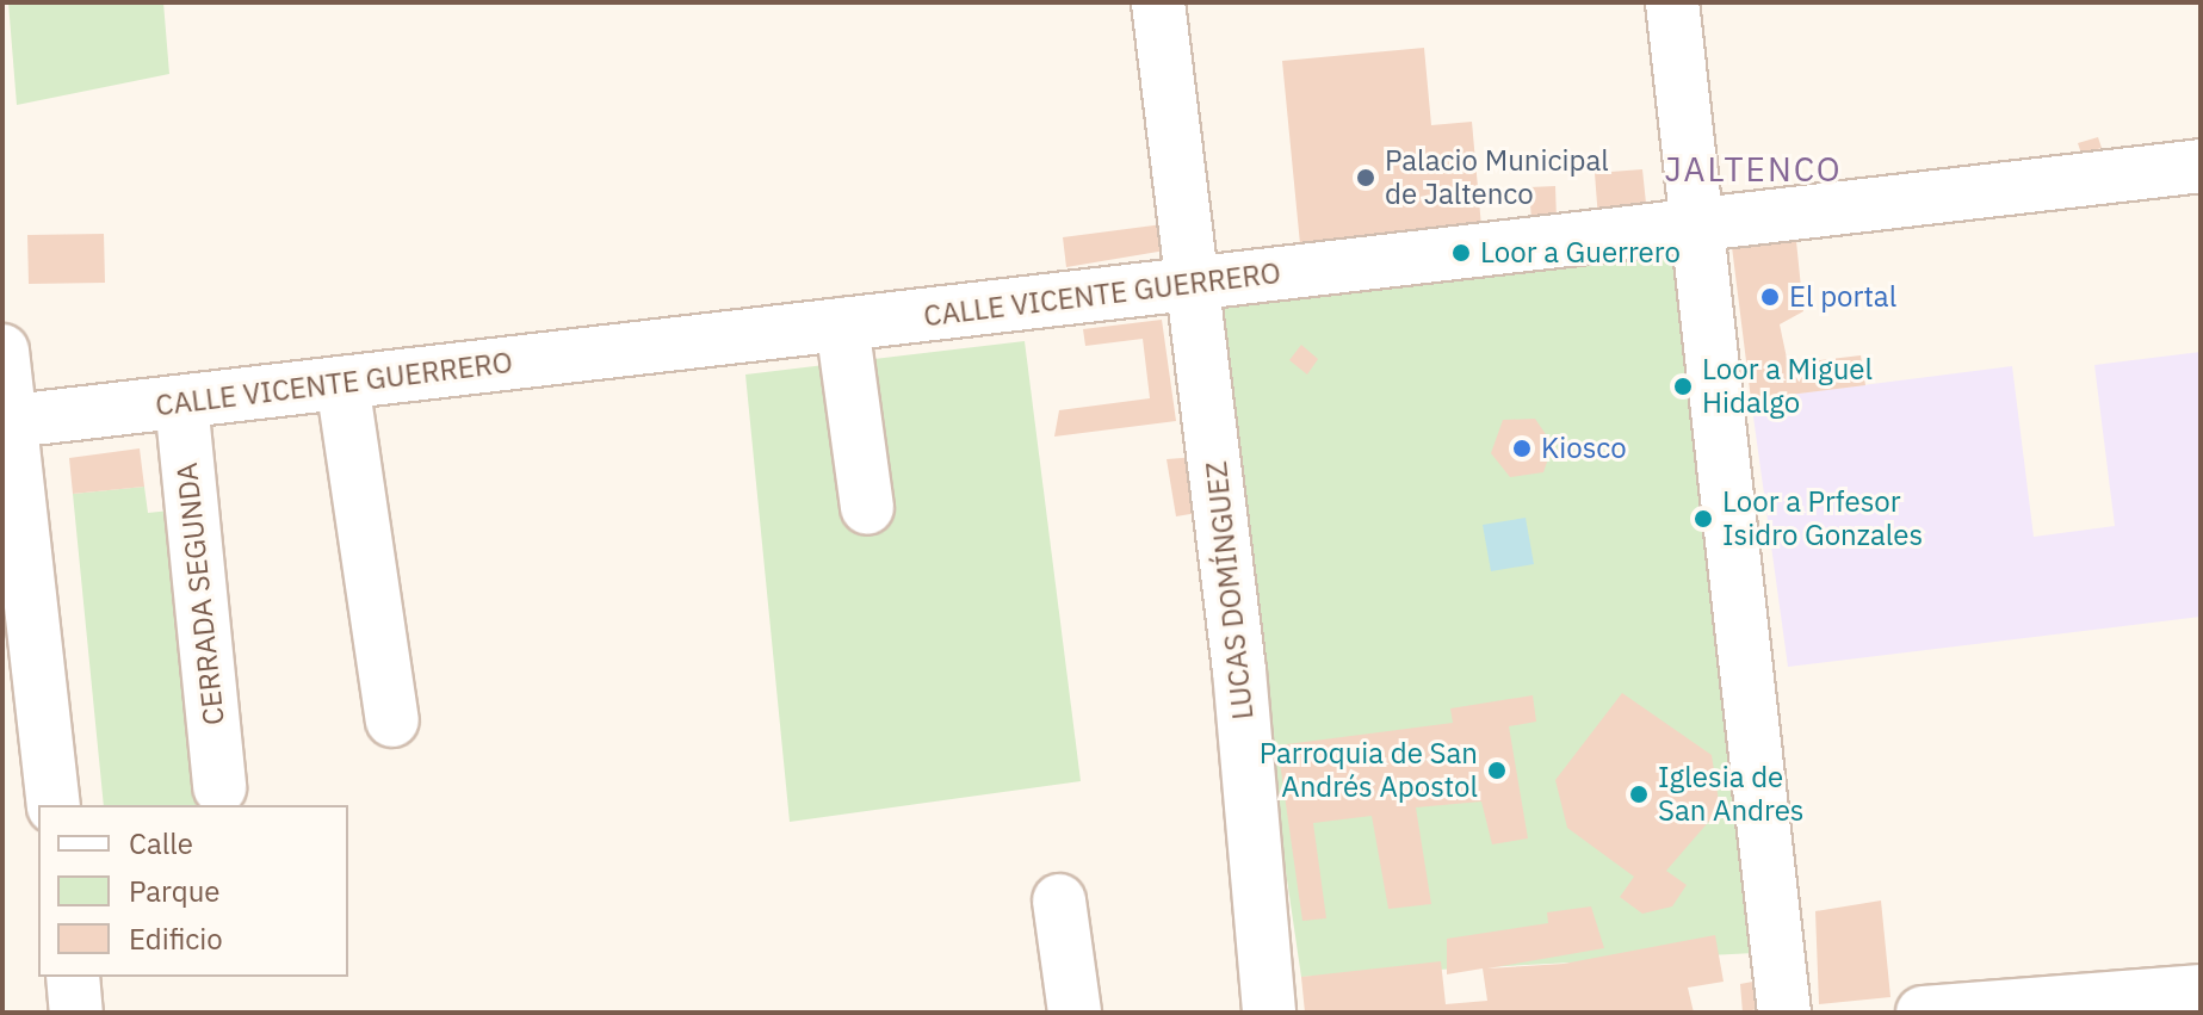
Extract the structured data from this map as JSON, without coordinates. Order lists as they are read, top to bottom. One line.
{"streets":{"street":["CALLE VICENTE GUERRERO","LUCAS DOMÍNGUEZ","CERRADA SEGUNDA"]},"crossings":[["CALLE VICENTE GUERRERO","LUCAS DOMÍNGUEZ"],["CALLE VICENTE GUERRERO","CERRADA SEGUNDA"]],"districts":["JALTENCO"],"places":["Palacio Municipal de Jaltenco","Loor a Guerrero","El portal","Loor a Miguel Hidalgo","Kiosco","Loor a Prfesor Isidro Gonzales","Parroquia de San Andrés Apostol","Iglesia de San Andres"],"legend":["Calle","Parque","Edificio"]}
